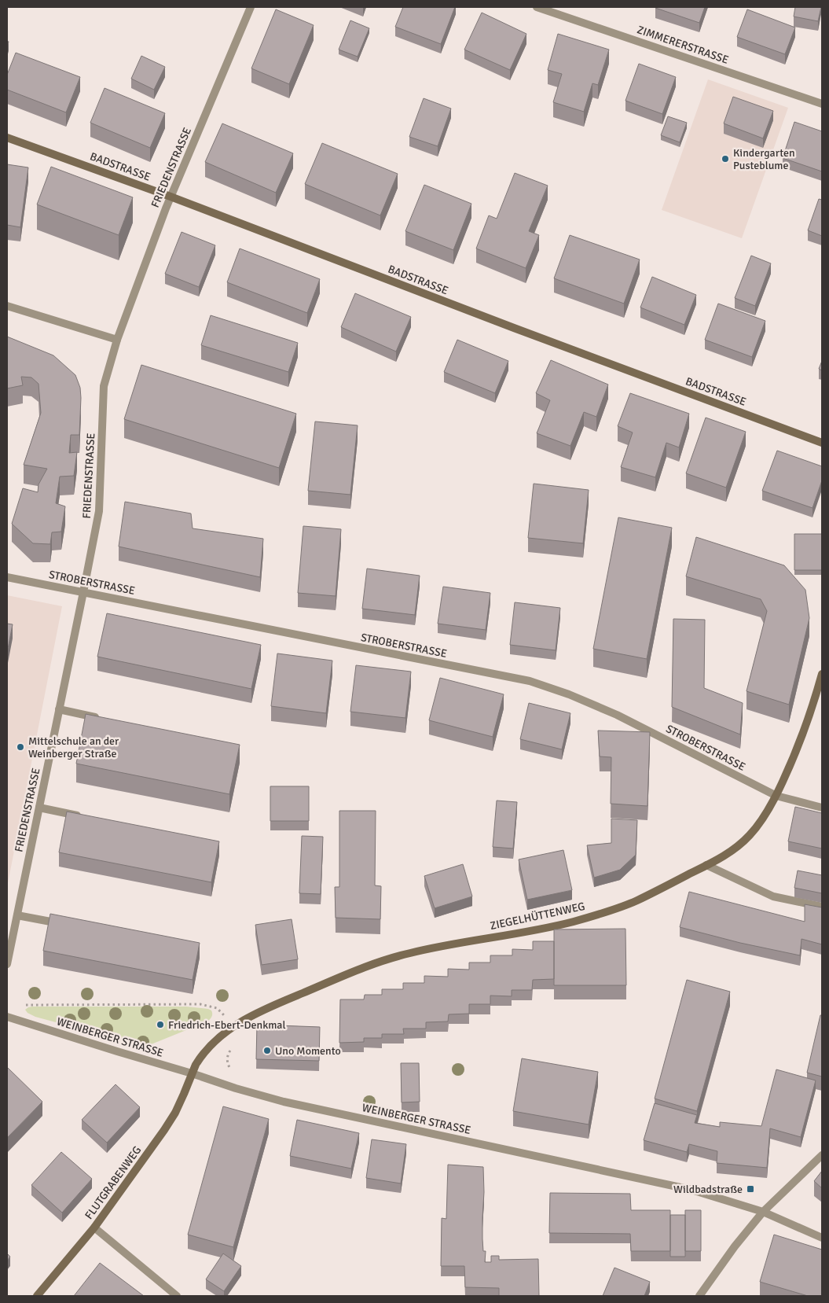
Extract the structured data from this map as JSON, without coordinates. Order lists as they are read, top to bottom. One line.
{"streets":{"street":["ZIMMERERSTRASSE","BADSTRASSE","FRIEDENSTRASSE","STROBERSTRASSE","ZIEGELHÜTTENWEG","WEINBERGER STRASSE","FLUTGRABENWEG"]},"crossings":[["BADSTRASSE","FRIEDENSTRASSE"],["FRIEDENSTRASSE","STROBERSTRASSE"],["STROBERSTRASSE","ZIEGELHÜTTENWEG"],["ZIEGELHÜTTENWEG","WEINBERGER STRASSE"],["ZIEGELHÜTTENWEG","FLUTGRABENWEG"],["WEINBERGER STRASSE","FLUTGRABENWEG"]],"places":{"other":["Kindergarten Pusteblume","Mittelschule an der Weinberger Straße","Friedrich-Ebert-Denkmal","Uno Momento"],"transit":["Wildbadstraße"]}}
